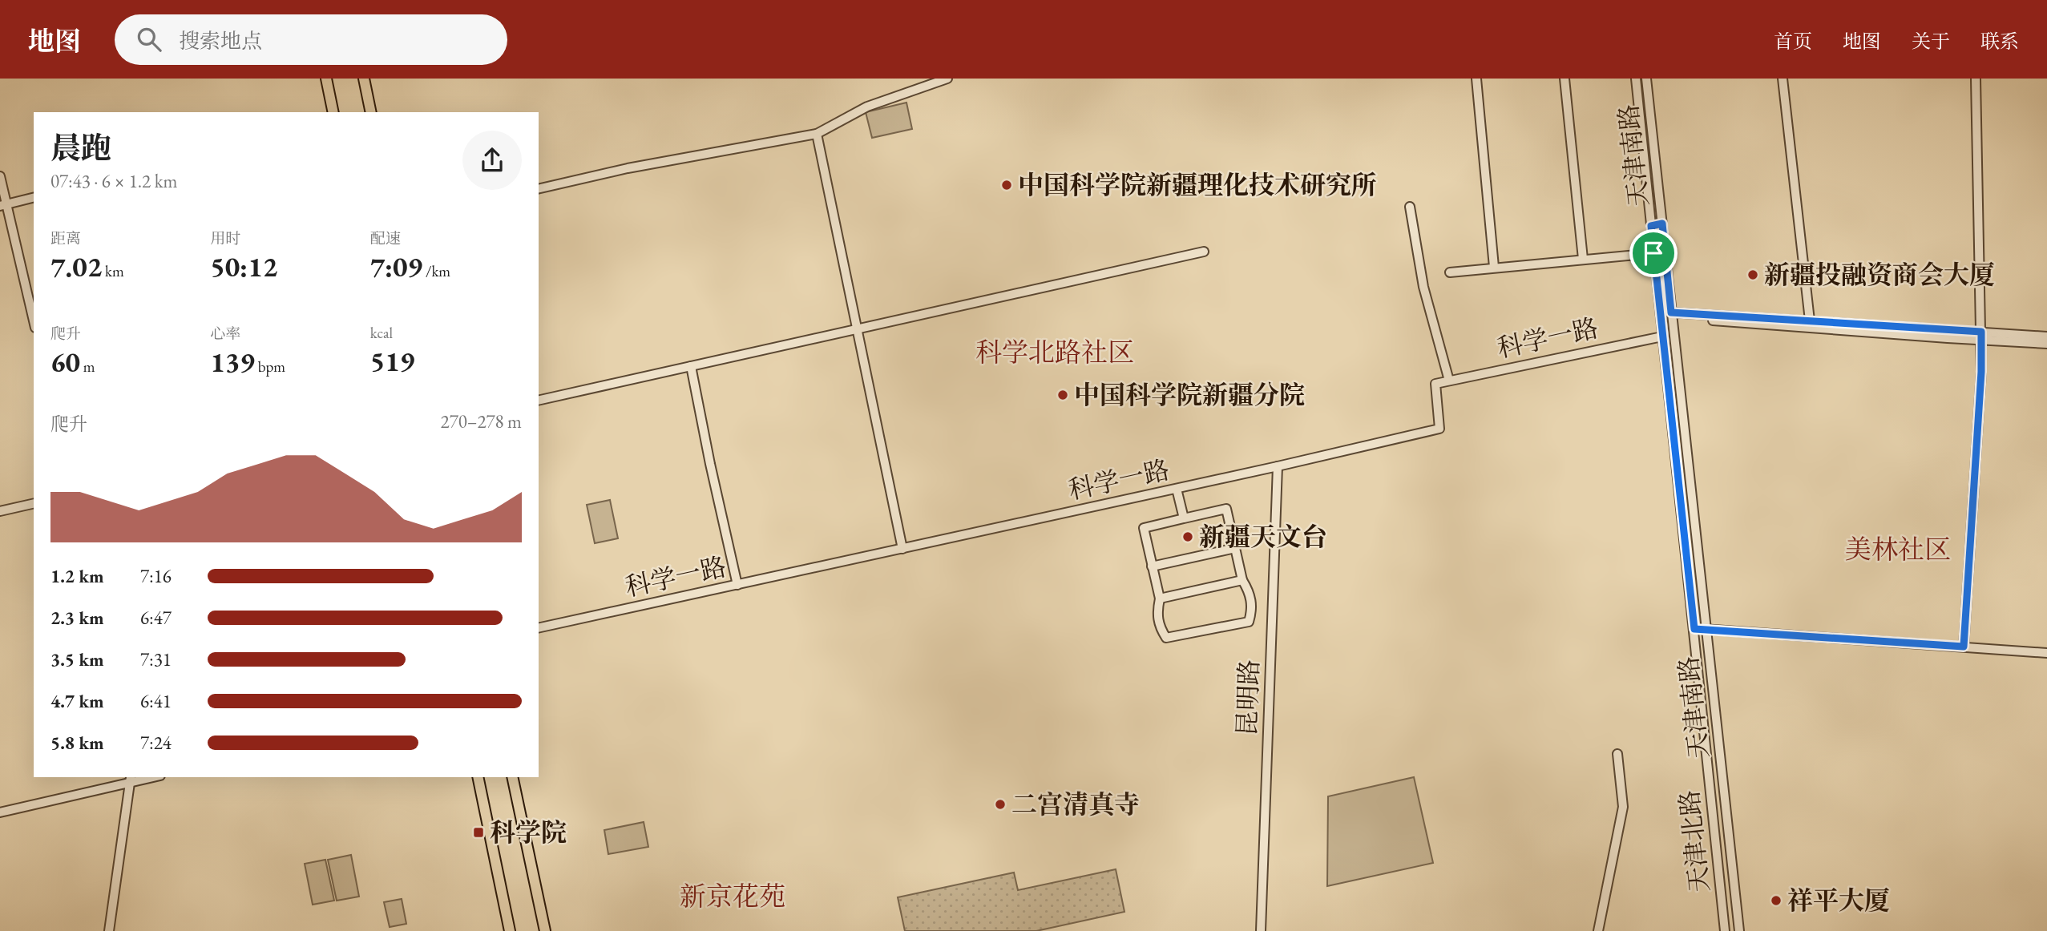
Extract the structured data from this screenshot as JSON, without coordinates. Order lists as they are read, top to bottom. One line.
{"streets":{"street":["天津南路","科学一路","昆明路","天津北路"]},"crossings":[["科学一路","昆明路"],["科学一路","天津北路"]],"districts":["科学北路社区","美林社区","新京花苑"],"places":{"other":["中国科学院新疆理化技术研究所","新疆投融资商会大厦","中国科学院新疆分院","新疆天文台","二宫清真寺","祥平大厦"],"transit":["科学院"]},"page":{"header":"地图","search":"搜索地点","nav":["首页","地图","关于","联系"],"heading":["晨跑","07:43 · 6 × 1.2 km"],"stats":[["距离","7.02 km"],["用时","50:12"],["配速","7:09 /km"],["爬升","60 m"],["心率","139 bpm"],["kcal","519"]],"chart":["爬升","270–278 m"],"list":[{"name":"1.2 km","note":"7:16"},{"name":"2.3 km","note":"6:47"},{"name":"3.5 km","note":"7:31"},{"name":"4.7 km","note":"6:41"},{"name":"5.8 km","note":"7:24"}]}}
